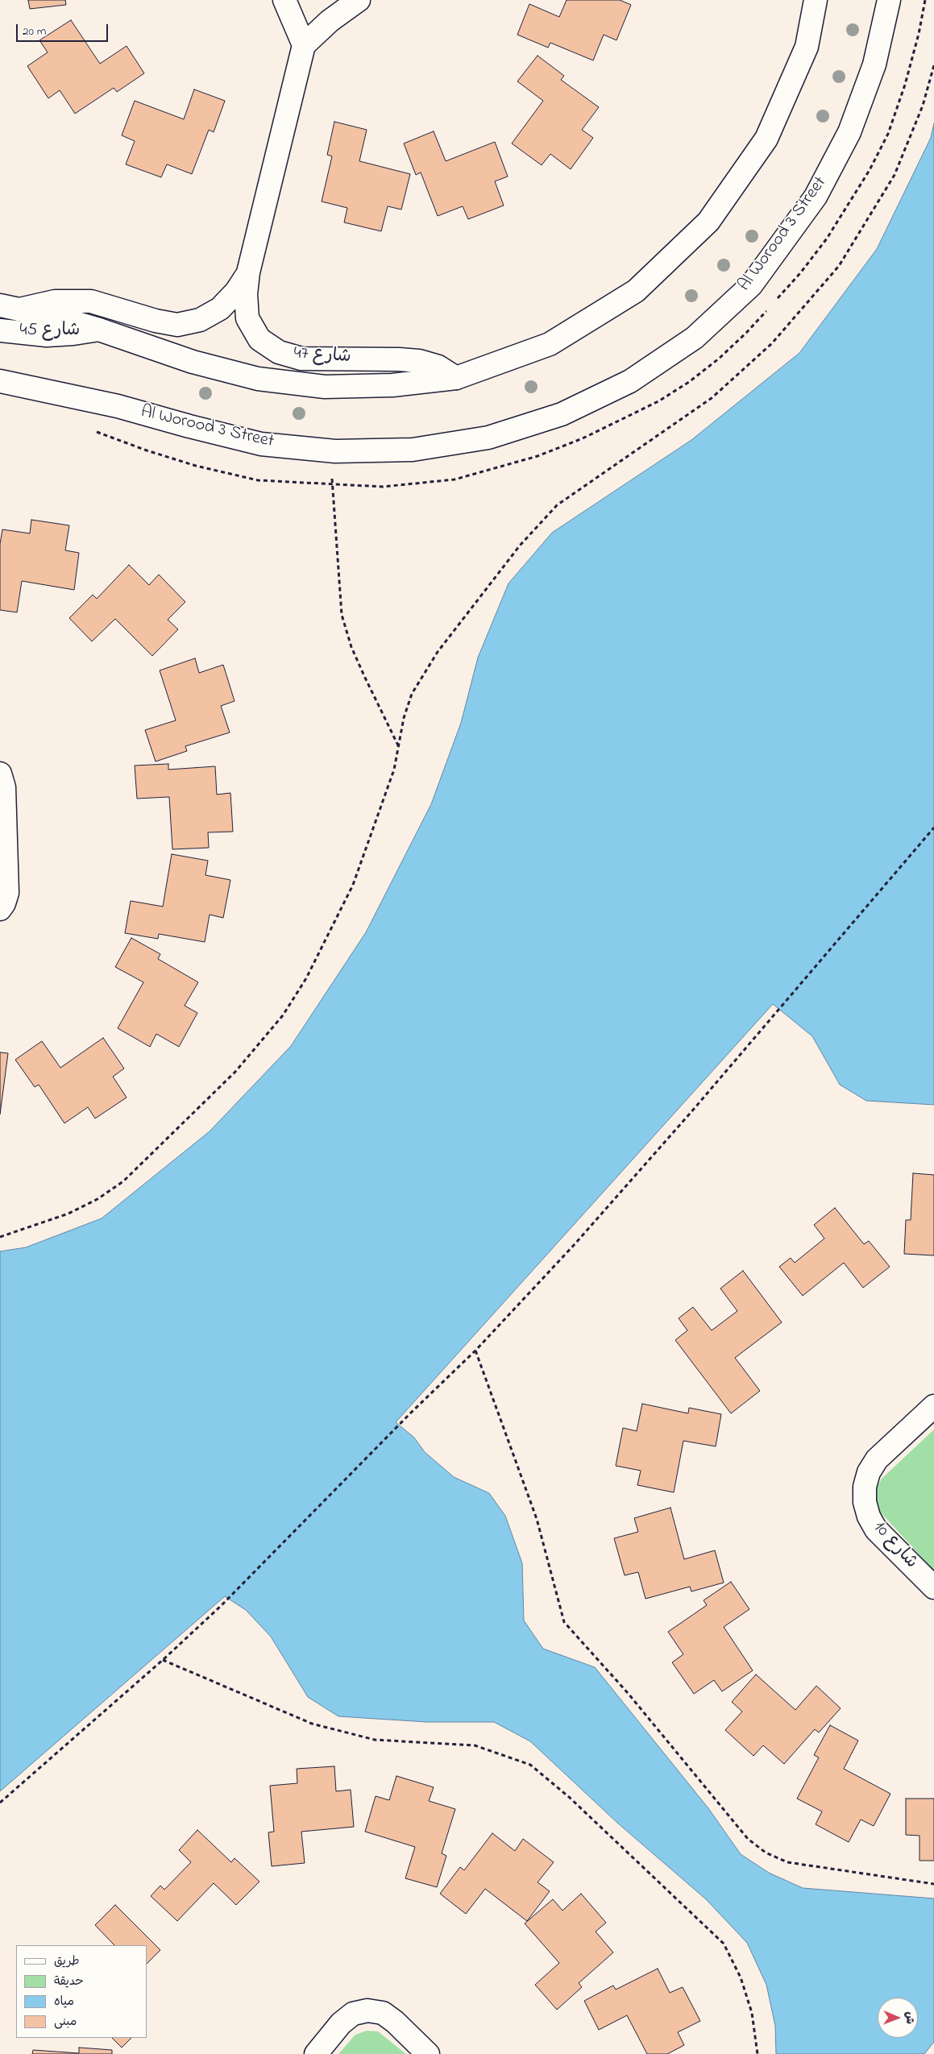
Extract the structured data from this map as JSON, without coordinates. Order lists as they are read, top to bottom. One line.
{"streets":{"street":["Al Worood 3 Street","شارع 45","شارع 47","شارع 10"]},"legend":["طريق","حديقة","مياه","مبنى"],"scale_bar":"20 m","north":"right"}
